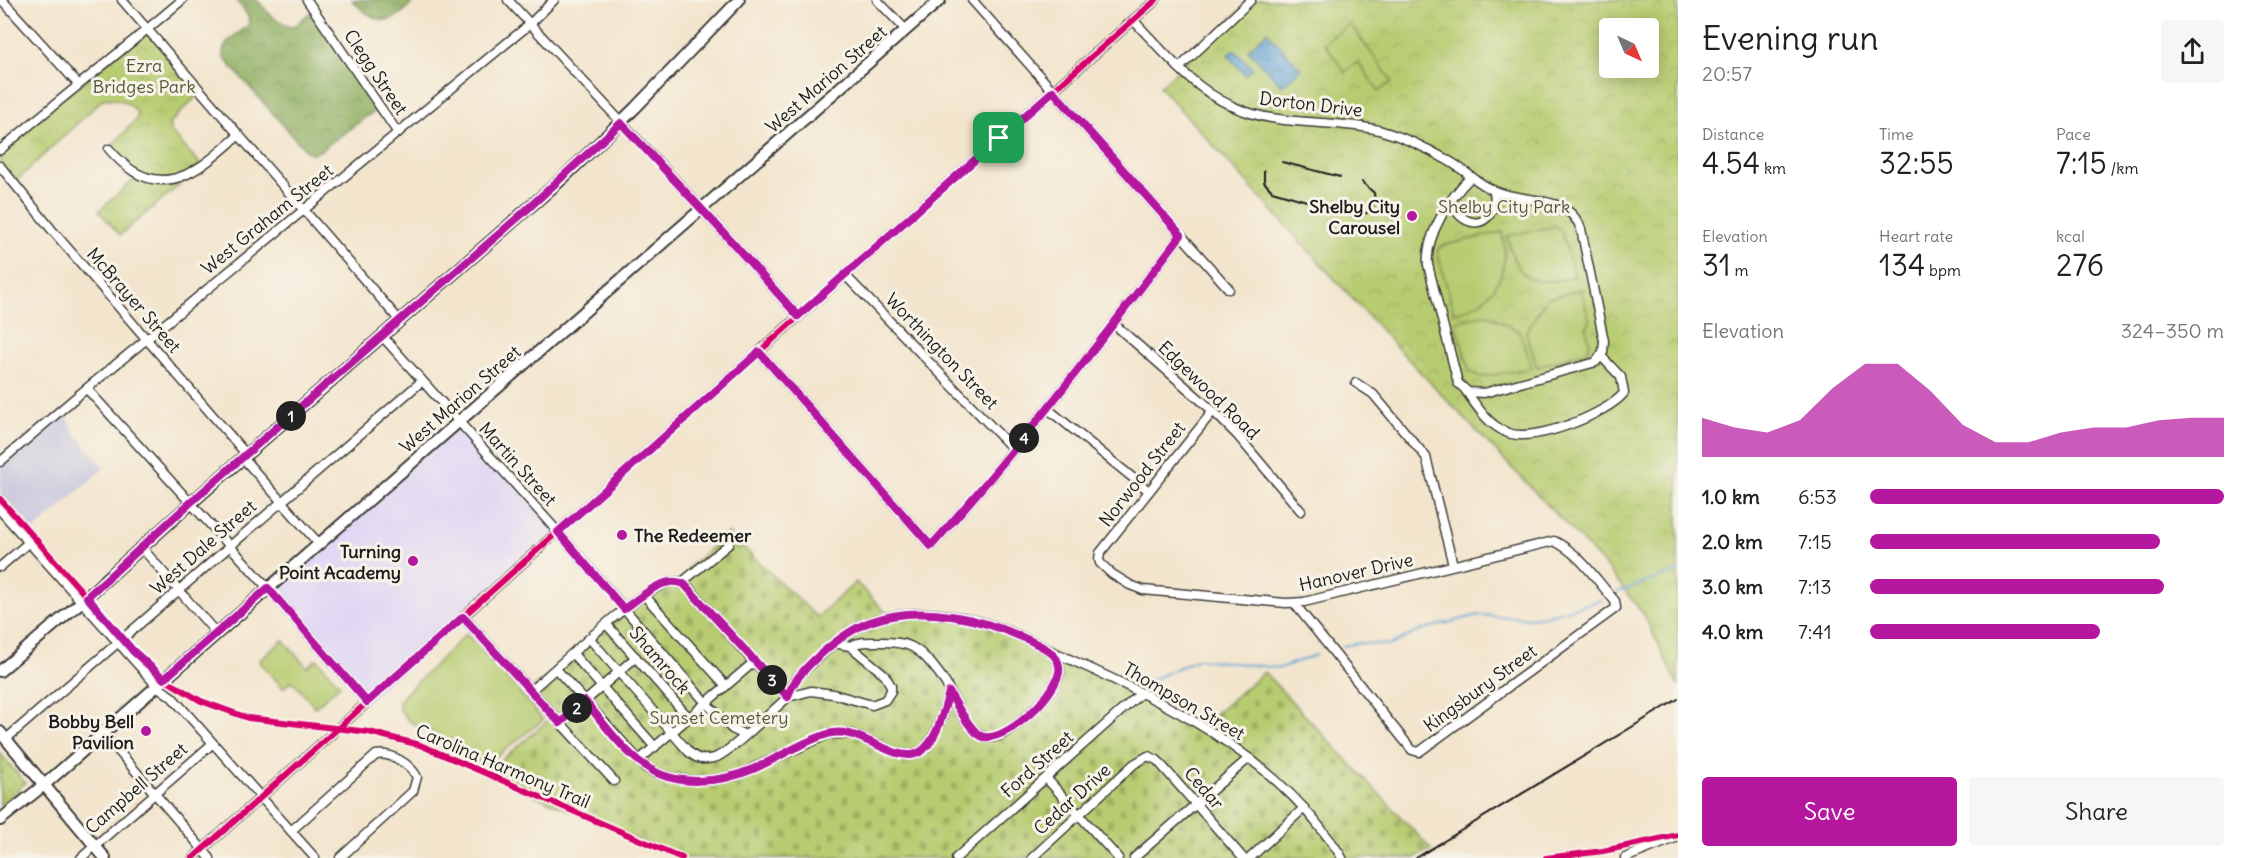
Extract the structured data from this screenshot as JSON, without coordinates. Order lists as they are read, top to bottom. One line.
{"streets":{"main road":["West Marion Street"],"street":["Clegg Street","Dorton Drive","West Graham Street","McBrayer Street","Worthington Street","Edgewood Road","Martin Street","Norwood Street","West Dale Street","Hanover Drive","Shamrock","Kingsbury Street","Thompson Street","Ford Street","Campbell Street","Cedar","Cedar Drive"],"cycle path":["Carolina Harmony Trail"]},"crossings":[["Clegg Street","West Graham Street"],["West Marion Street","McBrayer Street"],["West Marion Street","Martin Street"],["West Graham Street","McBrayer Street"],["McBrayer Street","West Dale Street"],["Edgewood Road","Norwood Street"],["Martin Street","West Dale Street"],["Norwood Street","Hanover Drive"],["Hanover Drive","Kingsbury Street"],["Thompson Street","Ford Street"],["Cedar","Cedar Drive"]],"parks":["Ezra Bridges Park","Shelby City Park","Sunset Cemetery"],"places":["Shelby City Carousel","The Redeemer","Turning Point Academy","Bobby Bell Pavilion"],"north":"bottom right","page":{"heading":["Evening run","20:57"],"stats":[["Distance","4.54 km"],["Time","32:55"],["Pace","7:15 /km"],["Elevation","31 m"],["Heart rate","134 bpm"],["kcal","276"]],"chart":["Elevation","324–350 m"],"pins":["1","4","3","2"],"list":[{"name":"1.0 km","note":"6:53"},{"name":"2.0 km","note":"7:15"},{"name":"3.0 km","note":"7:13"},{"name":"4.0 km","note":"7:41"}],"buttons":["Save","Share"]}}
